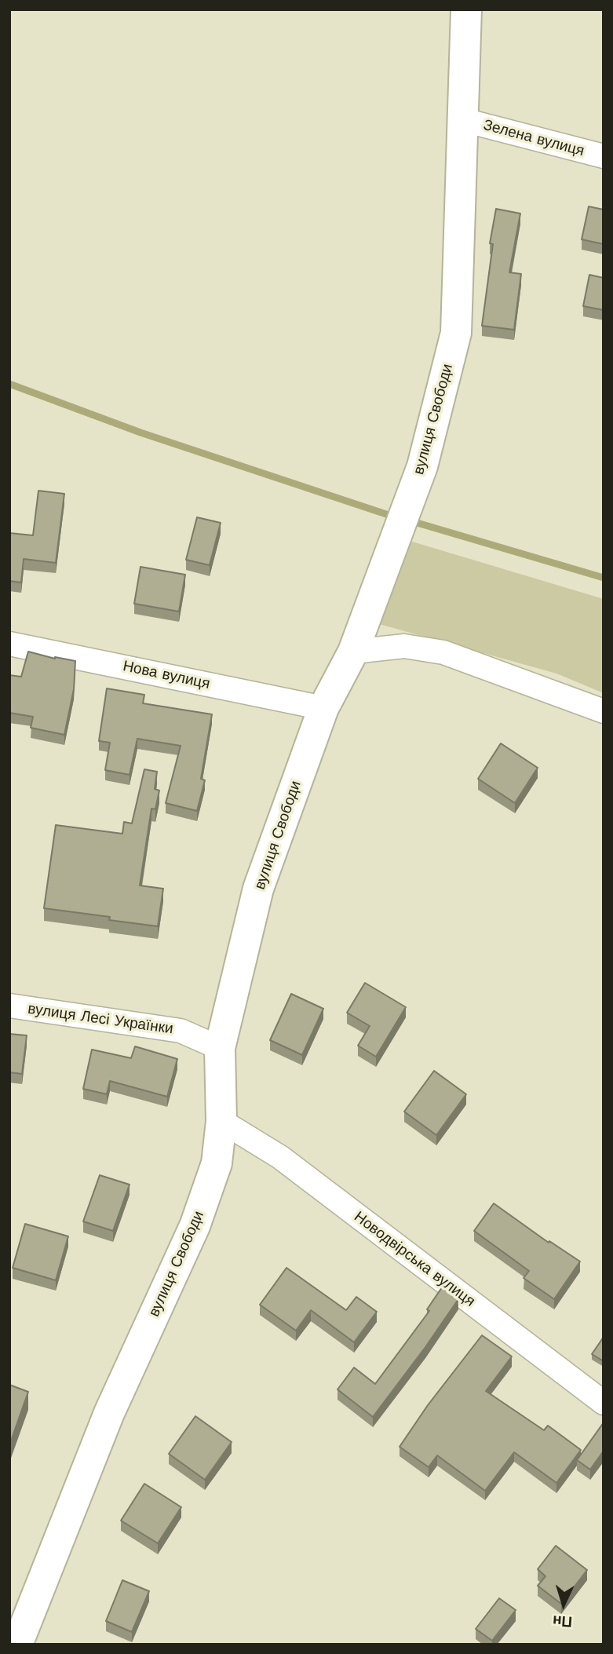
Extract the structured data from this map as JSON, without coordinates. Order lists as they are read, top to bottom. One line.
{"streets":{"main road":["вулиця Свободи"],"street":["Зелена вулиця","Нова вулиця","вулиця Лесі Українки","Новодвірська вулиця"]},"crossings":[["Зелена вулиця","вулиця Свободи"],["вулиця Свободи","Нова вулиця"],["вулиця Свободи","вулиця Лесі Українки"],["вулиця Свободи","Новодвірська вулиця"]],"north":"bottom"}
